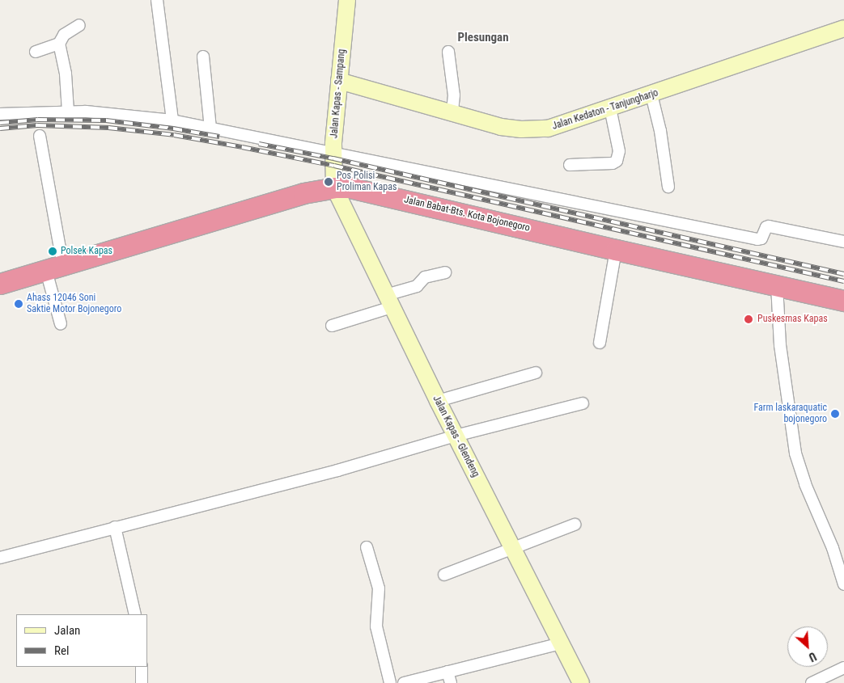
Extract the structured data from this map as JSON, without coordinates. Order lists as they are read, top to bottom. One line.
{"streets":{"highway":["Jalan Babat-Bts. Kota Bojonegoro"],"street":["Jalan Kapas - Sampang","Jalan Kedaton - Tanjungharjo","Jalan Kapas - Glendeng"]},"crossings":[["Jalan Kapas - Sampang","Jalan Kedaton - Tanjungharjo"],["Jalan Kapas - Sampang","Jalan Babat-Bts. Kota Bojonegoro"],["Jalan Kapas - Sampang","Jalan Kapas - Glendeng"],["Jalan Babat-Bts. Kota Bojonegoro","Jalan Kapas - Glendeng"]],"districts":["Plesungan"],"places":["Pos Polisi Proliman Kapas","Polsek Kapas","Ahass 12046 Soni Saktie Motor Bojonegoro","Puskesmas Kapas","Farm laskaraquatic bojonegoro"],"legend":["Jalan","Rel"],"north":"bottom right"}
